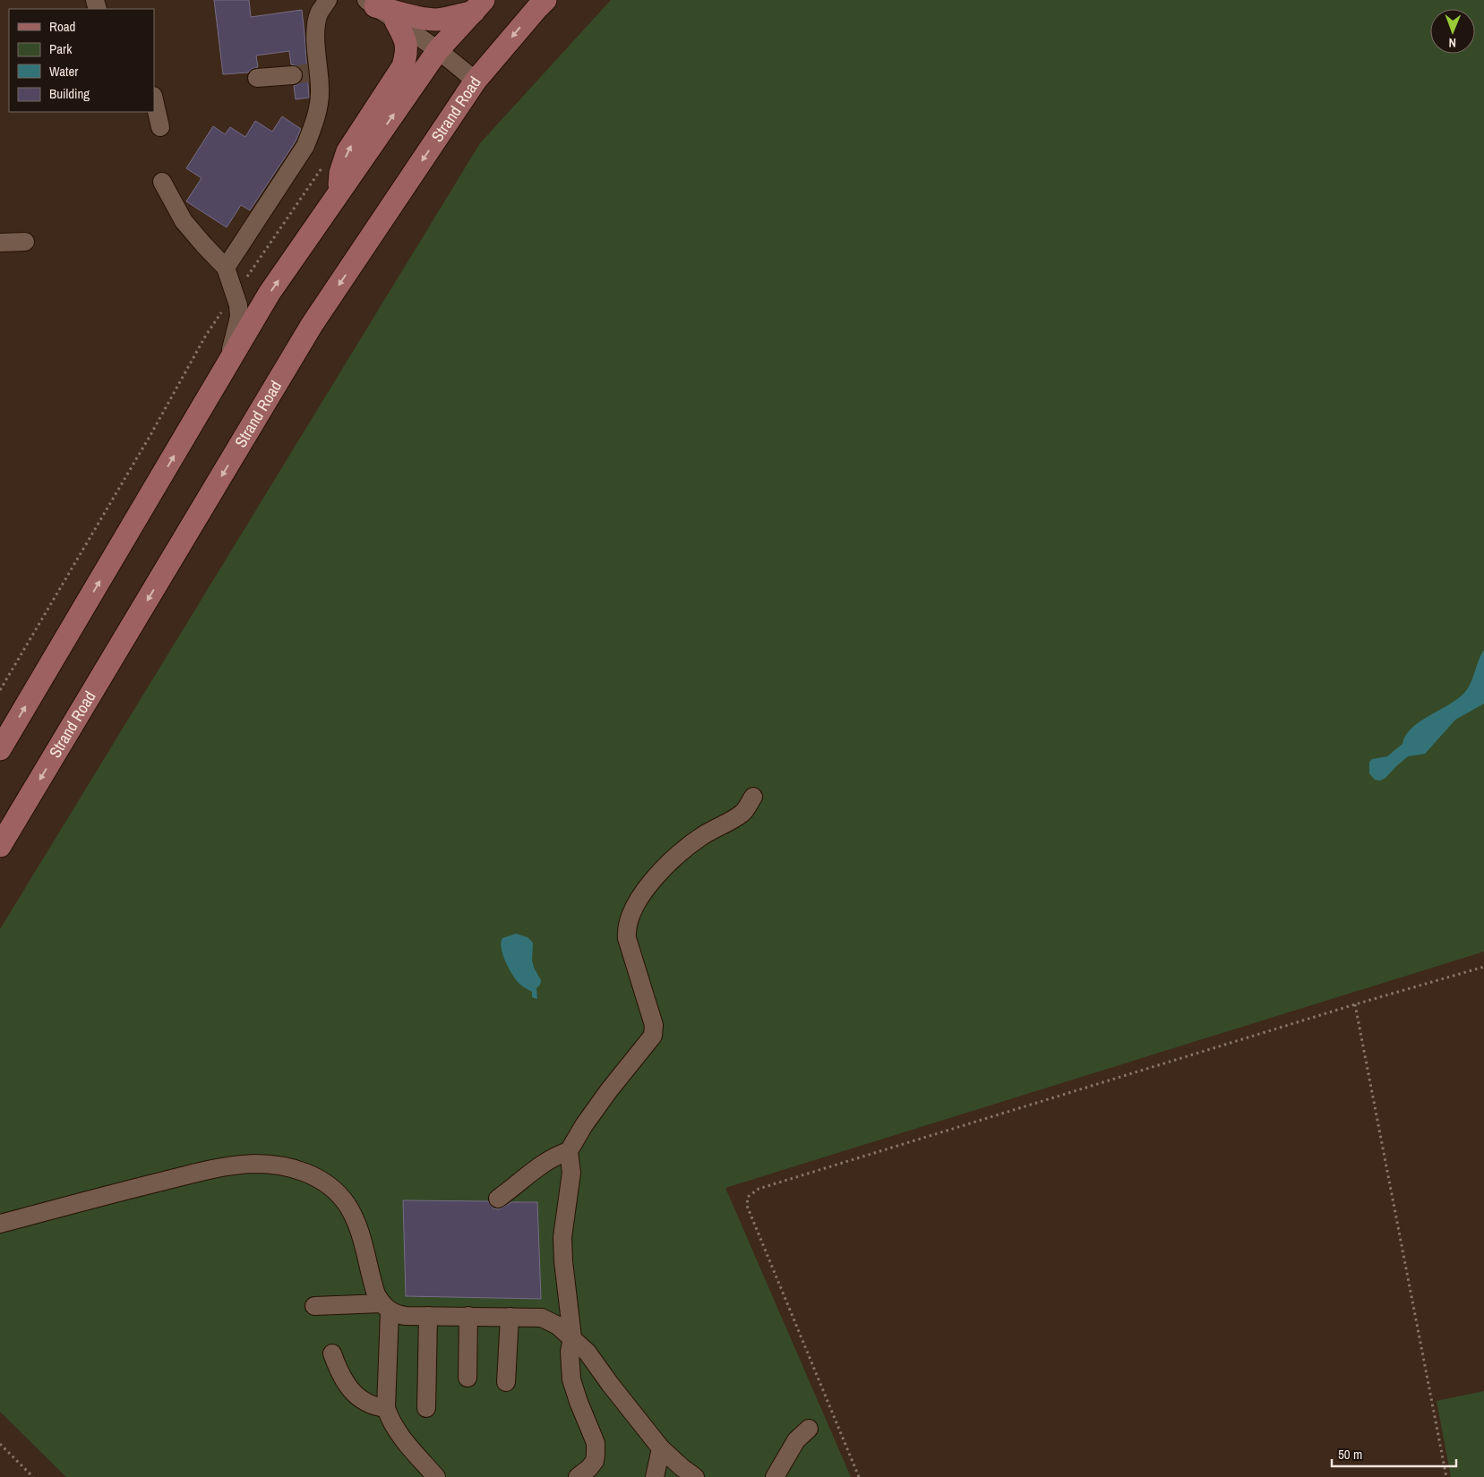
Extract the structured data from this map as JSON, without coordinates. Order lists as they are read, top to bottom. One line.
{"streets":{"main road":["Strand Road"]},"legend":["Road","Park","Water","Building"],"scale_bar":"50 m","north":"bottom"}
